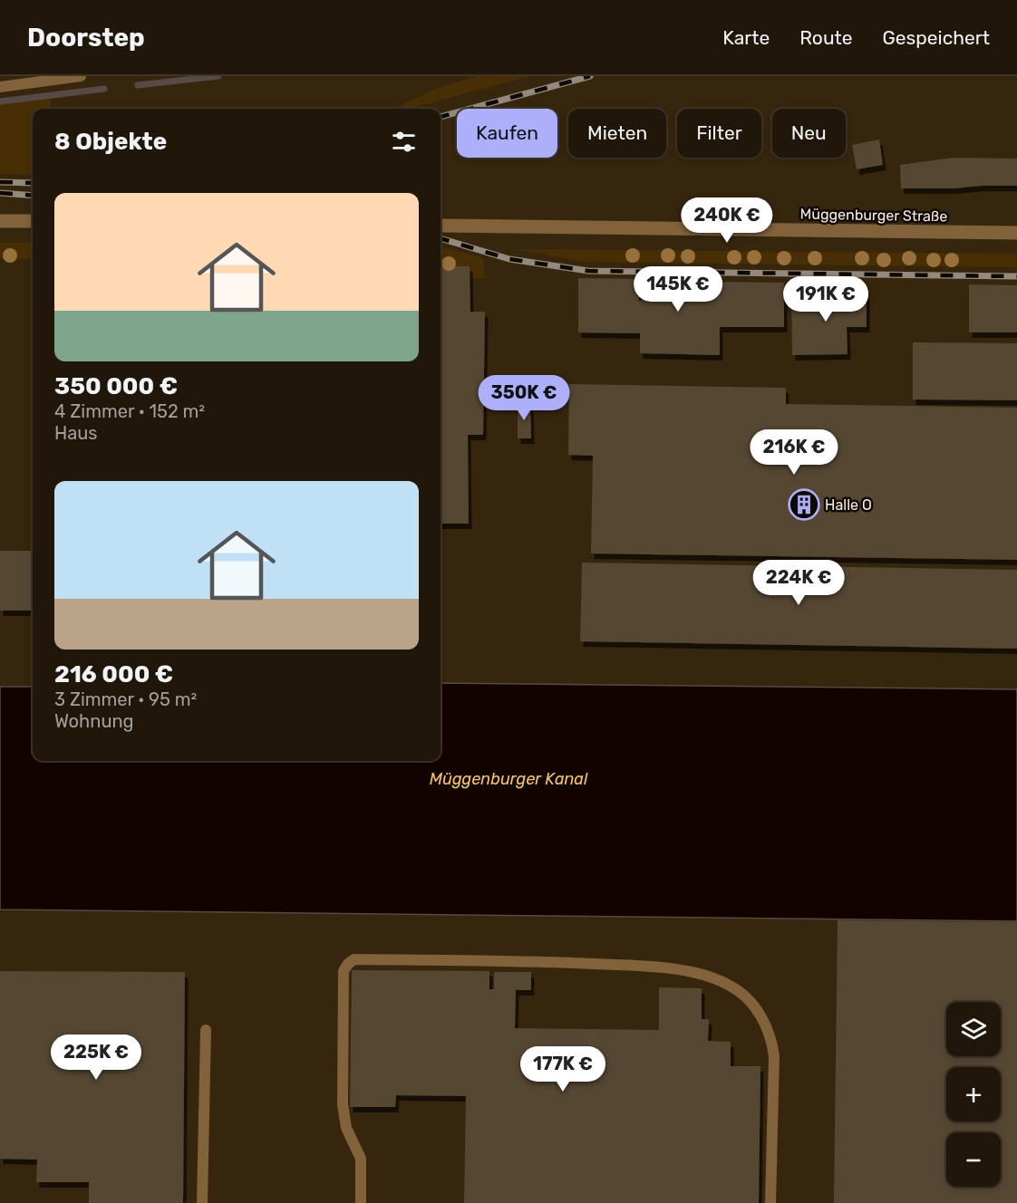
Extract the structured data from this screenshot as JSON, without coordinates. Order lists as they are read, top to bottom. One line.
{"streets":{"street":["Müggenburger Straße"]},"water":["Müggenburger Kanal"],"places":{"building":["Halle O"]},"page":{"header":"Doorstep","nav":["Karte","Route","Gespeichert"],"chip":["Kaufen","Mieten","Filter","Neu"],"heading":"8 Objekte","list":[{"name":"350 000 €","note":"4 Zimmer · 152 m² · Haus"},{"name":"216 000 €","note":"3 Zimmer · 95 m² · Wohnung"}],"price":["240K €","145K €","191K €","350K €","216K €","224K €","225K €","177K €"],"map_buttons":["+","−"]}}
